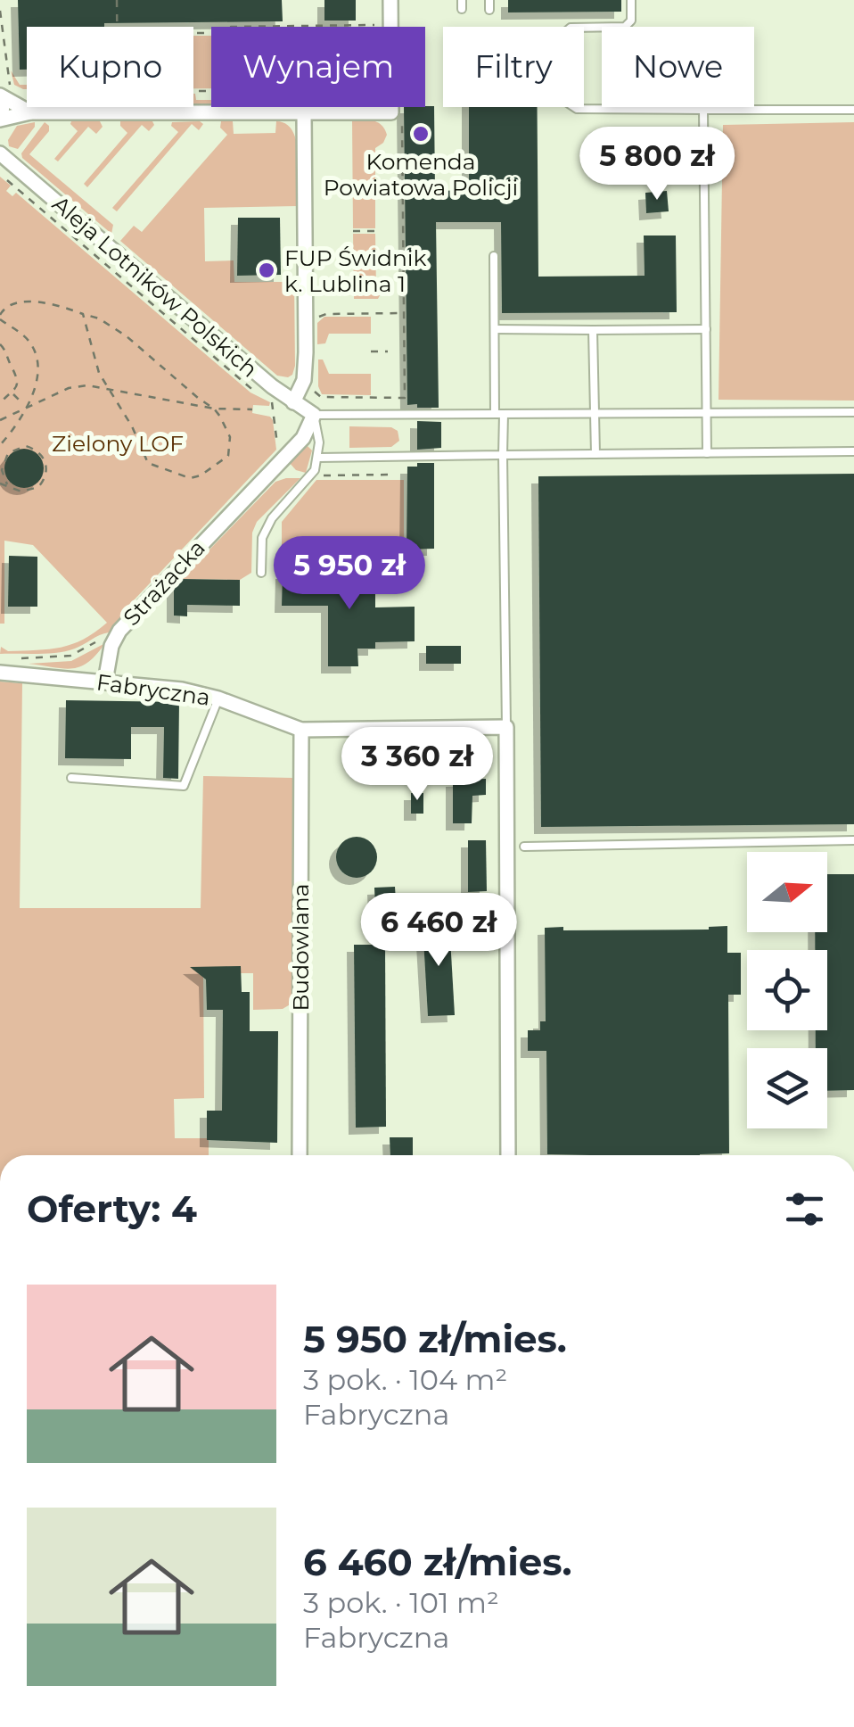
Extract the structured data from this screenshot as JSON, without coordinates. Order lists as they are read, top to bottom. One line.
{"streets":{"street":["Aleja Lotników Polskich","Strażacka","Fabryczna","Budowlana"]},"crossings":[["Aleja Lotników Polskich","Strażacka"],["Strażacka","Fabryczna"],["Fabryczna","Budowlana"]],"parks":["Zielony LOF"],"places":["Komenda Powiatowa Policji","FUP Świdnik k. Lublina 1"],"north":"right","page":{"chip":["Kupno","Wynajem","Filtry","Nowe"],"price":["5 800 zł","5 950 zł","3 360 zł","6 460 zł"],"heading":"Oferty: 4","list":[{"name":"5 950 zł/mies.","note":"3 pok. · 104 m² · Fabryczna"},{"name":"6 460 zł/mies.","note":"3 pok. · 101 m² · Fabryczna"}]}}
